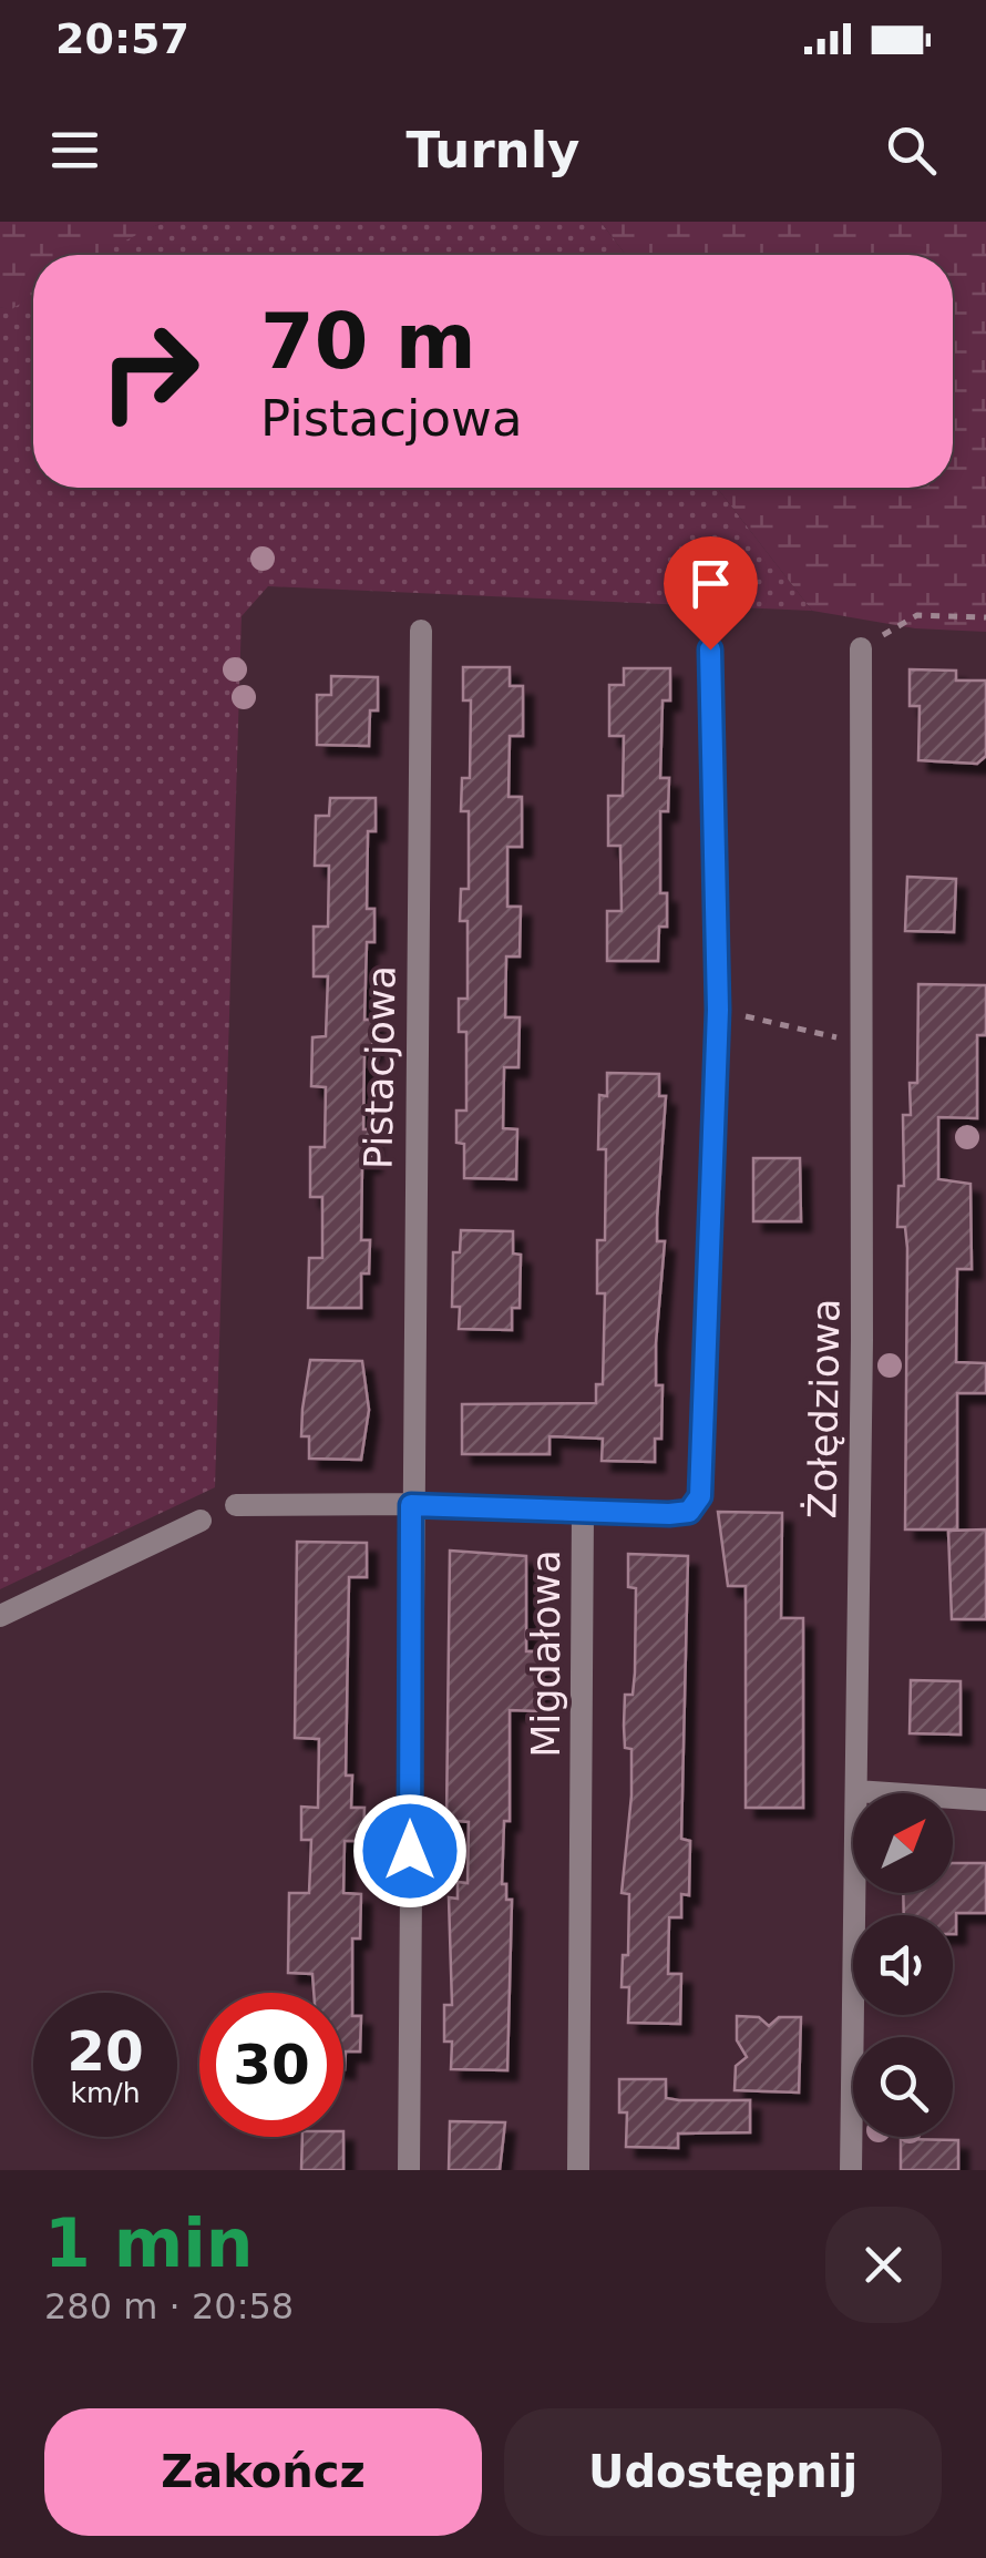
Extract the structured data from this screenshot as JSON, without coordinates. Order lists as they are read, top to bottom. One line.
{"streets":{"street":["Pistacjowa","Żołędziowa","Migdałowa"]},"north":"top right","page":{"status":"20:57","header":"Turnly","turn":["70 m","Pistacjowa"],"speed":"20 km/h","limit":"30","heading":["1 min","280 m · 20:58"],"buttons":["Zakończ","Udostępnij"]}}
